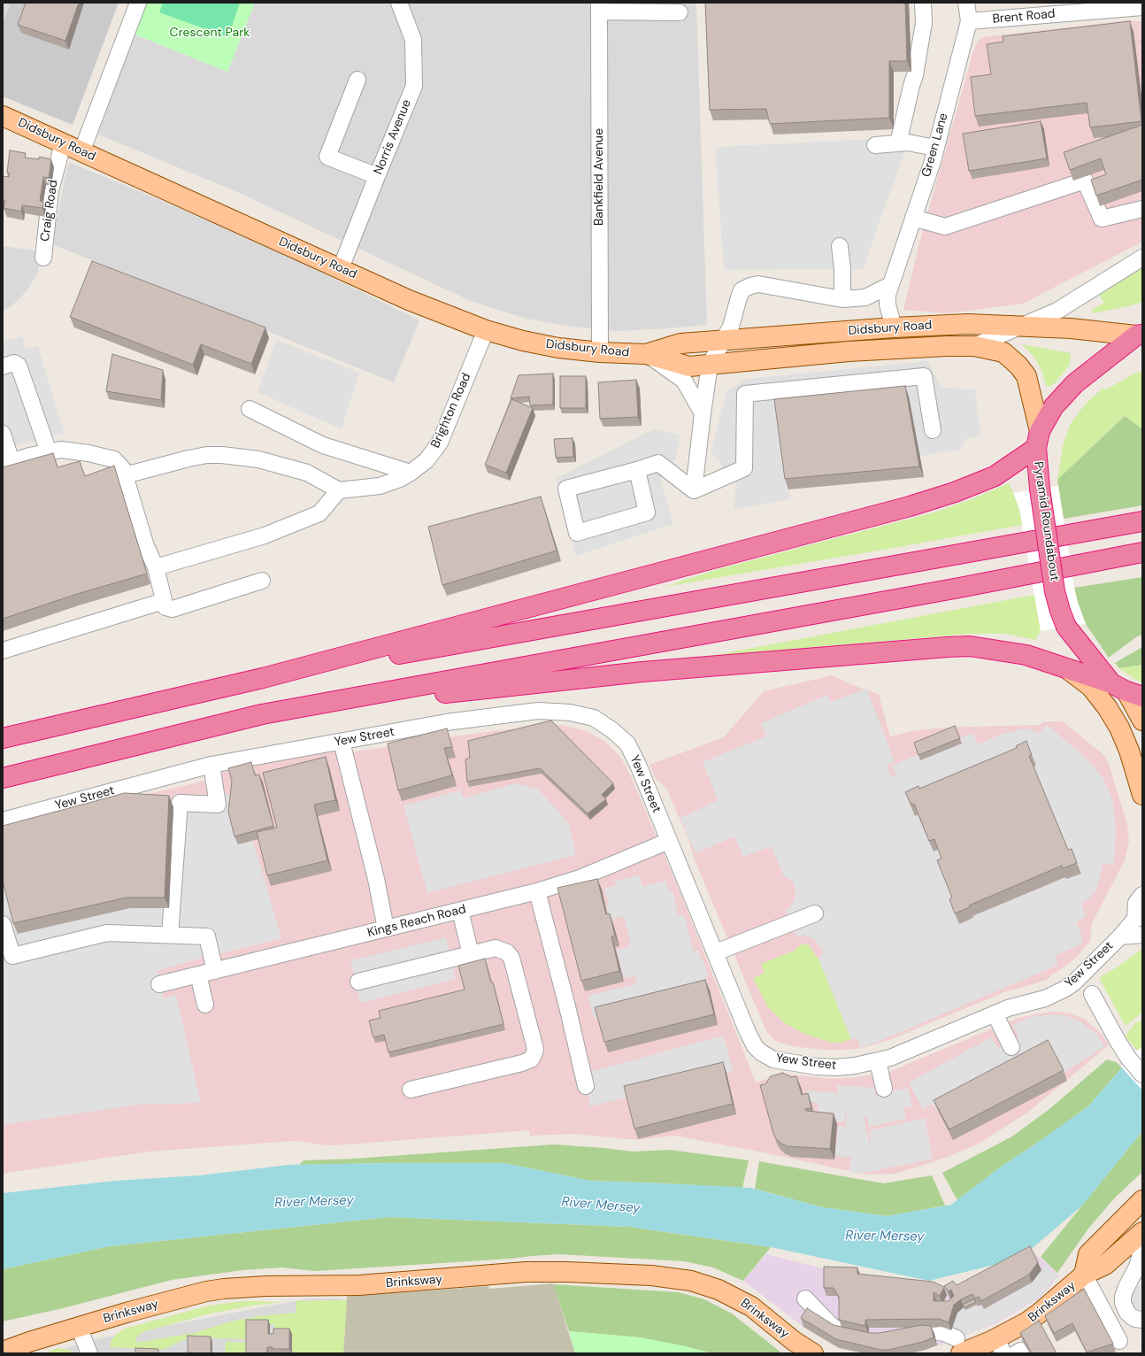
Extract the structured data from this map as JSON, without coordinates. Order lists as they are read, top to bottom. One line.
{"streets":{"highway":["Pyramid Roundabout"],"main road":["Didsbury Road","Brinksway"],"street":["Brent Road","Norris Avenue","Green Lane","Bankfield Avenue","Craig Road","Brighton Road","Yew Street","Kings Reach Road"]},"crossings":[["Brent Road","Green Lane"],["Norris Avenue","Didsbury Road"],["Didsbury Road","Green Lane"],["Didsbury Road","Bankfield Avenue"],["Didsbury Road","Craig Road"],["Didsbury Road","Brighton Road"],["Didsbury Road","Pyramid Roundabout"],["Yew Street","Kings Reach Road"]],"water":["River Mersey"],"parks":["Crescent Park"]}
